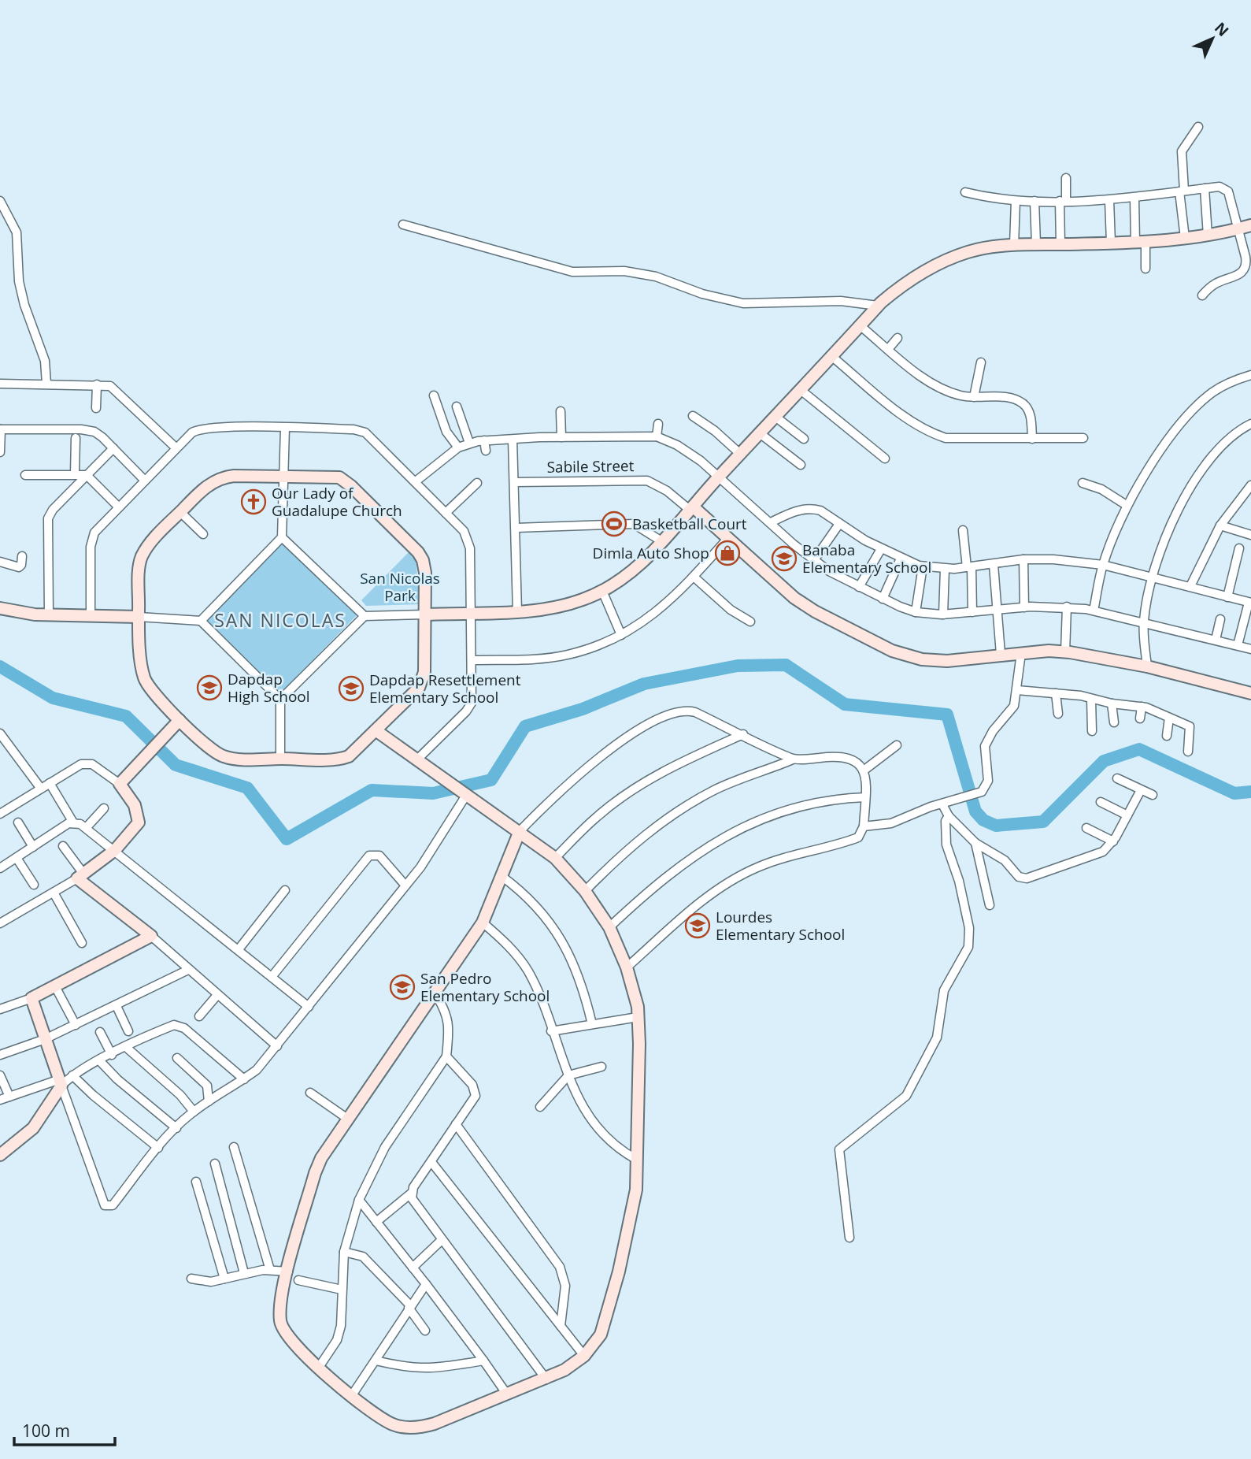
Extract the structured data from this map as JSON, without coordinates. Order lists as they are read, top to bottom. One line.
{"streets":{"street":["Sabile Street"]},"districts":["SAN NICOLAS"],"parks":["San Nicolas Park"],"places":{"church":["Our Lady of Guadalupe Church"],"sports":["Basketball Court"],"shop":["Dimla Auto Shop"],"school or university":["Banaba Elementary School","Dapdap High School","Dapdap Resettlement Elementary School","Lourdes Elementary School","San Pedro Elementary School"]},"scale_bar":"100 m","north":"top right"}
